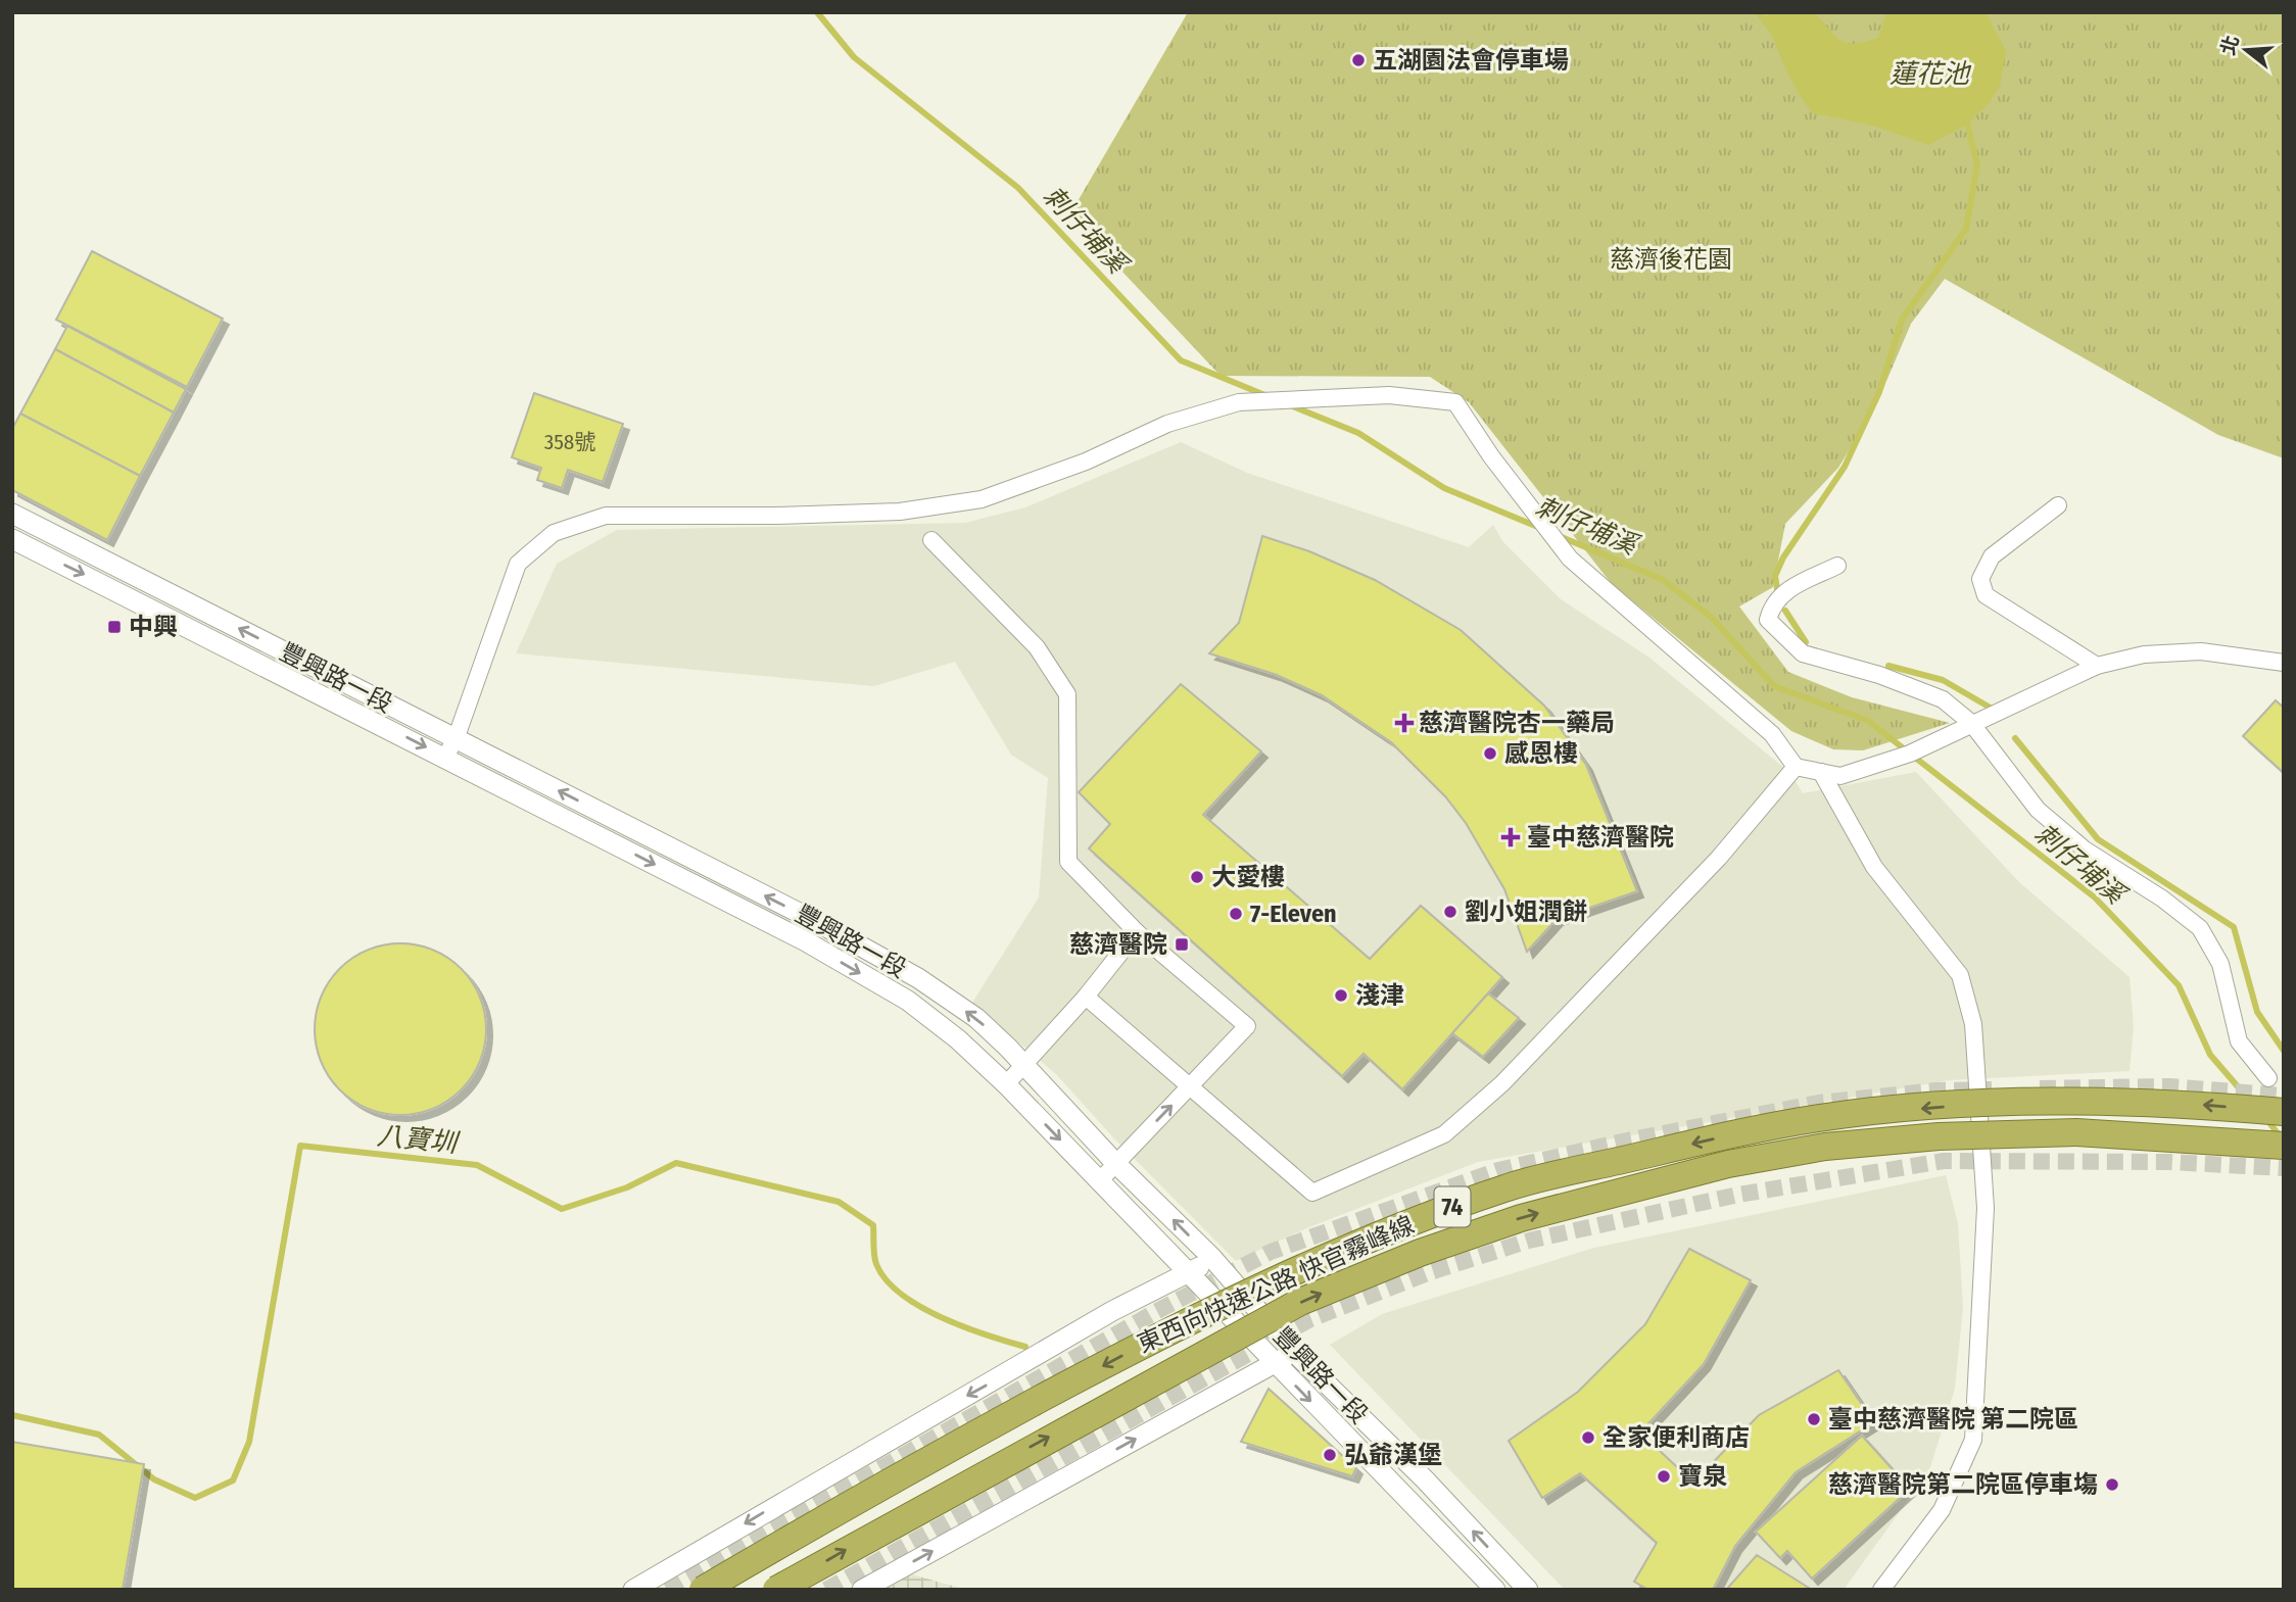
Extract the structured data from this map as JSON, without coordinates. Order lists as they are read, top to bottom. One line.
{"streets":{"highway":["74","東西向快速公路 快官霧峰線"],"street":["豐興路一段"]},"water":["蓮花池","刺仔埔溪","八寶圳"],"parks":["慈濟後花園"],"places":{"other":["五湖園法會停車場","感恩樓","大愛樓","劉小姐潤餅","7-Eleven","淺津","臺中慈濟醫院 第二院區","全家便利商店","弘爺漢堡","寶泉","慈濟醫院第二院區停車塲"],"transit":["中興","慈濟醫院"],"health":["慈濟醫院杏一藥局","臺中慈濟醫院"]},"house_numbers":["358號"],"north":"left"}
